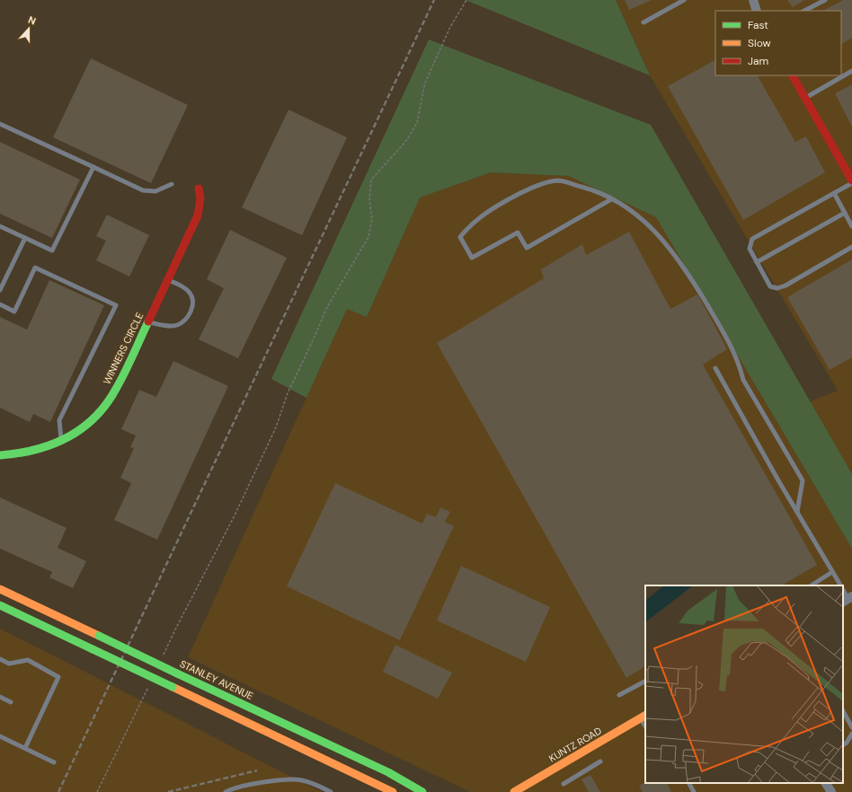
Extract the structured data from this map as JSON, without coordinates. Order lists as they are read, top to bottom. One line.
{"streets":{"main road":["WINNERS CIRCLE","STANLEY AVENUE","KUNTZ ROAD"]},"legend":["Fast","Slow","Jam"],"north":"top"}
